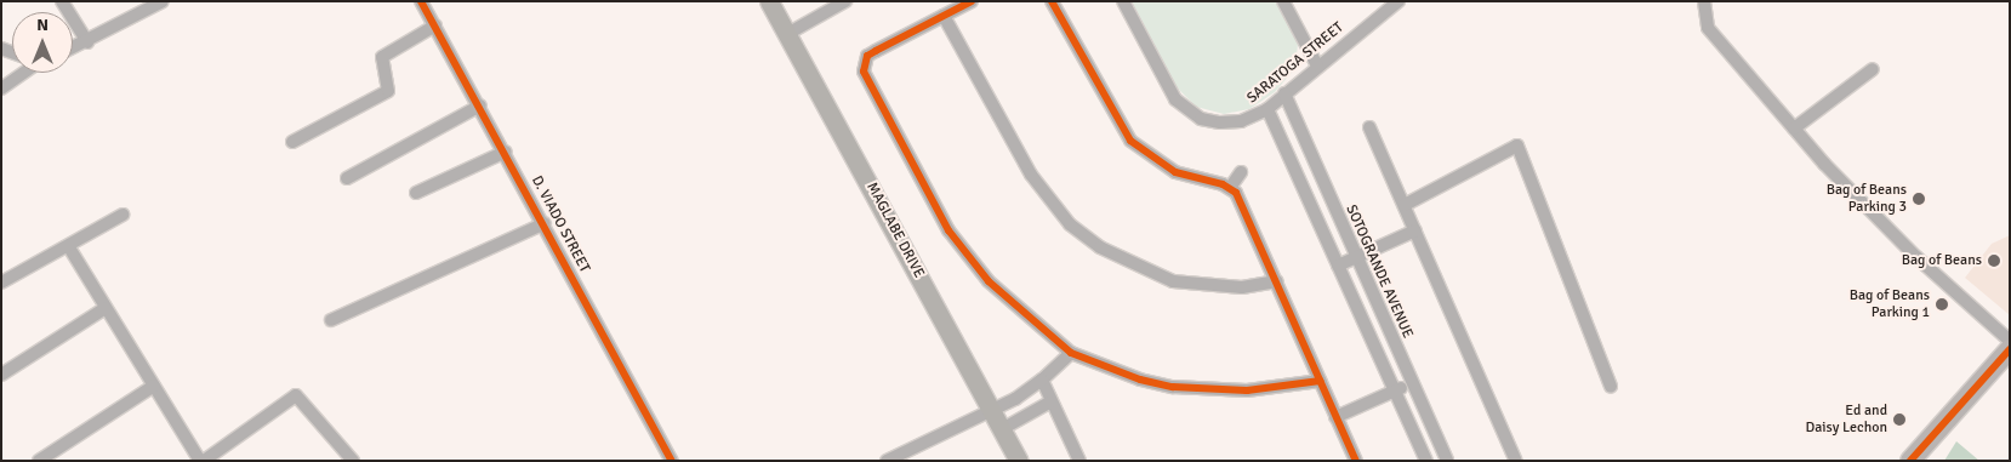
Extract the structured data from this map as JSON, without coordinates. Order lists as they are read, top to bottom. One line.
{"streets":{"main road":["MAGLABE DRIVE"],"street":["SARATOGA STREET","D. VIADO STREET","SOTOGRANDE AVENUE"]},"crossings":[["SARATOGA STREET","SOTOGRANDE AVENUE"]],"places":["Bag of Beans Parking 3","Bag of Beans","Bag of Beans Parking 1","Ed and Daisy Lechon"],"north":"top"}
